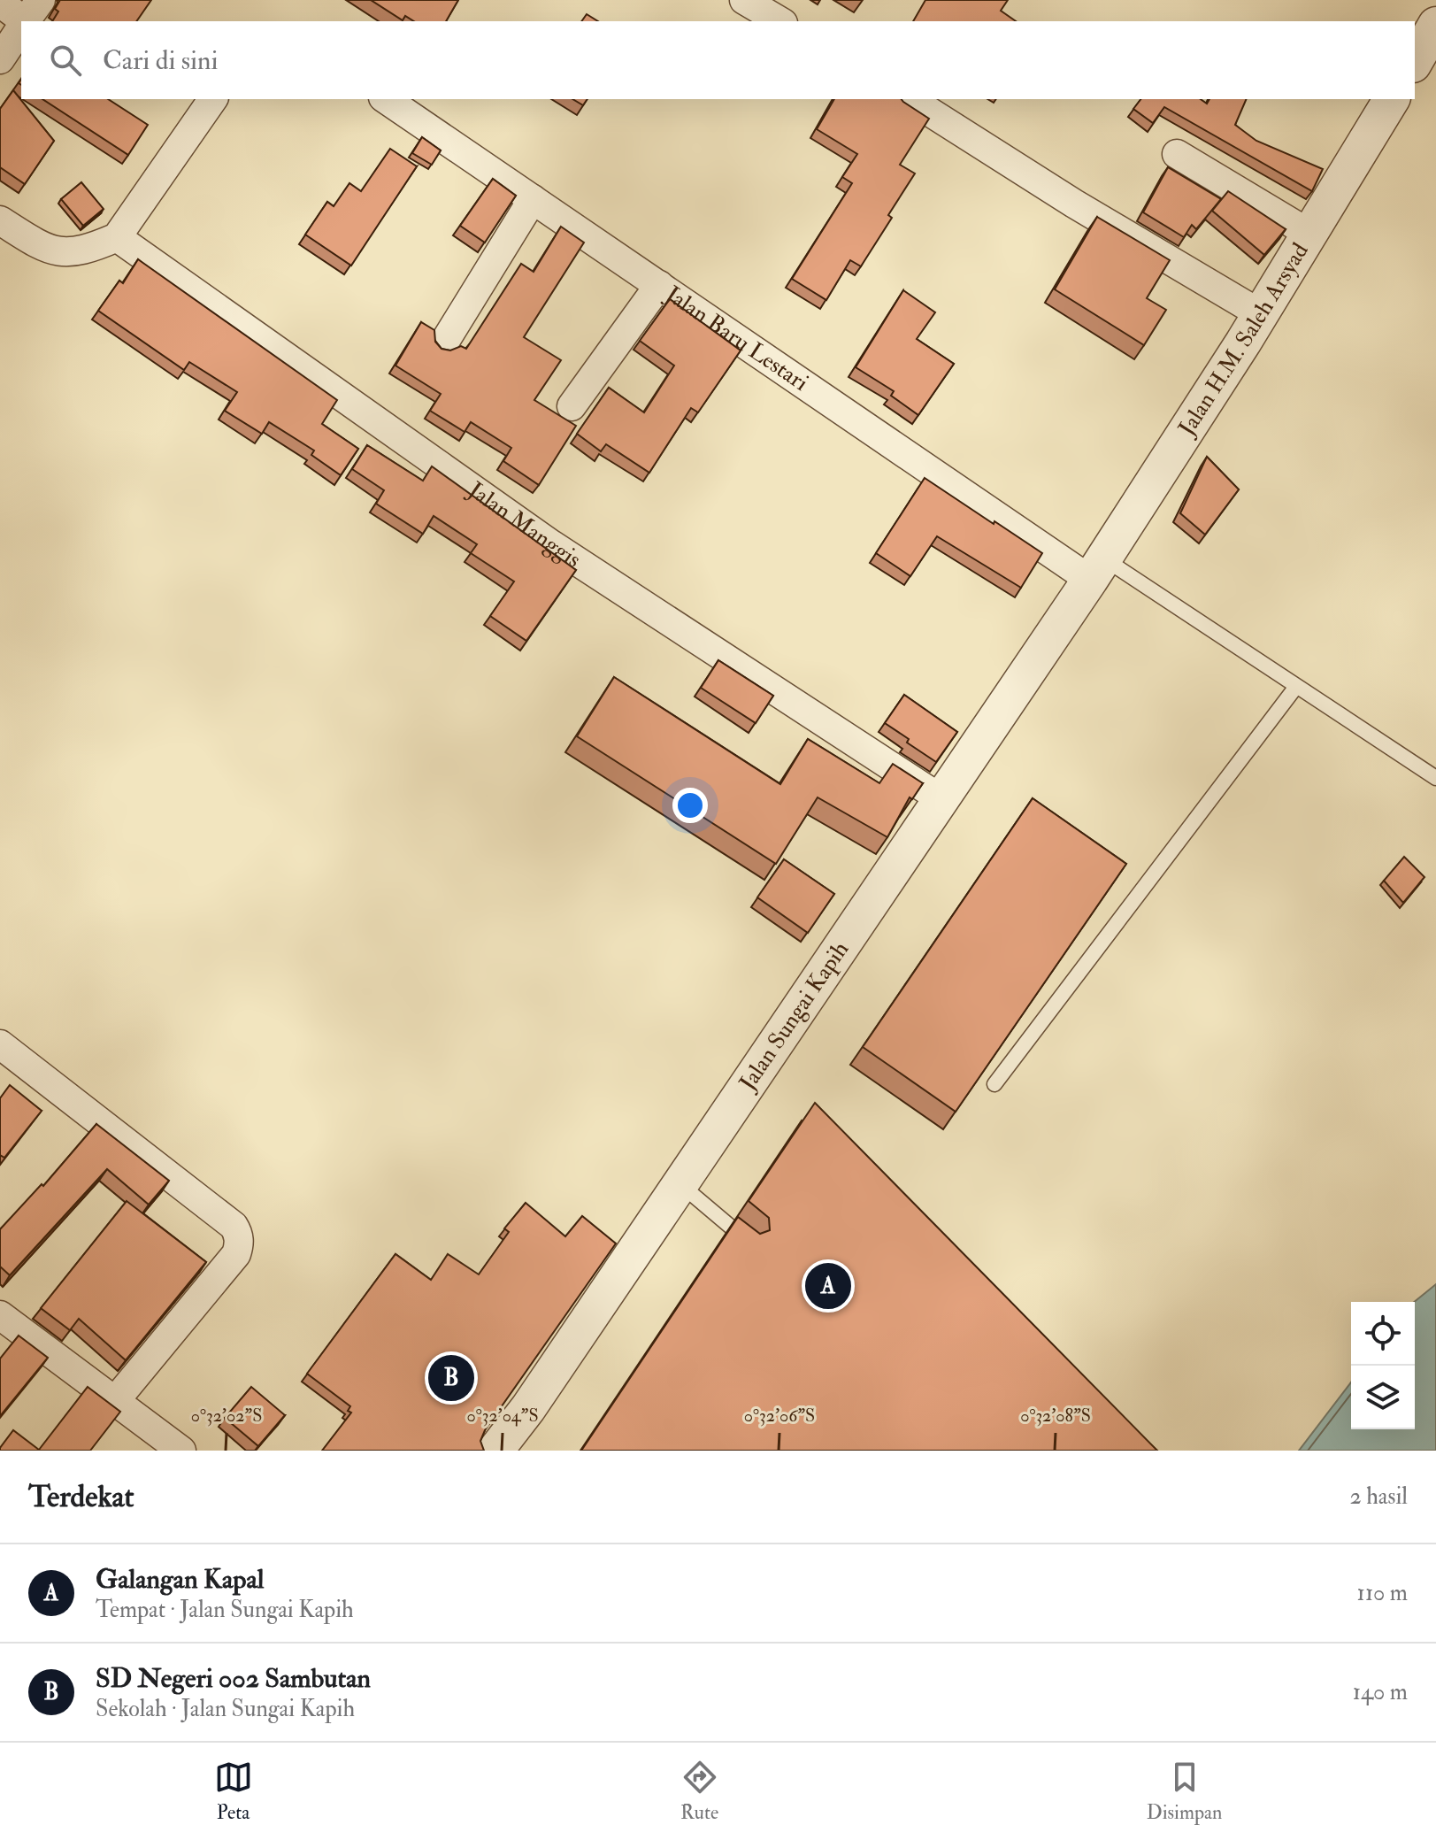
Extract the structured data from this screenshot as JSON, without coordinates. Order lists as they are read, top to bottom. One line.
{"streets":{"street":["Jalan Baru Lestari","Jalan H.M. Saleh Arsyad","Jalan Manggis","Jalan Sungai Kapih"]},"crossings":[["Jalan Baru Lestari","Jalan H.M. Saleh Arsyad"],["Jalan Baru Lestari","Jalan Sungai Kapih"],["Jalan H.M. Saleh Arsyad","Jalan Sungai Kapih"],["Jalan Manggis","Jalan Sungai Kapih"]],"page":{"search":"Cari di sini","pins":["A","B"],"heading":["Terdekat","2 hasil"],"list":[{"mark":"A","name":"Galangan Kapal","note":"Tempat · Jalan Sungai Kapih","value":"110 m"},{"mark":"B","name":"SD Negeri 002 Sambutan","note":"Sekolah · Jalan Sungai Kapih","value":"140 m"}],"nav":["Peta","Rute","Disimpan"]},"coordinates":["0°32'02\"S","0°32'04\"S","0°32'06\"S","0°32'08\"S"]}
